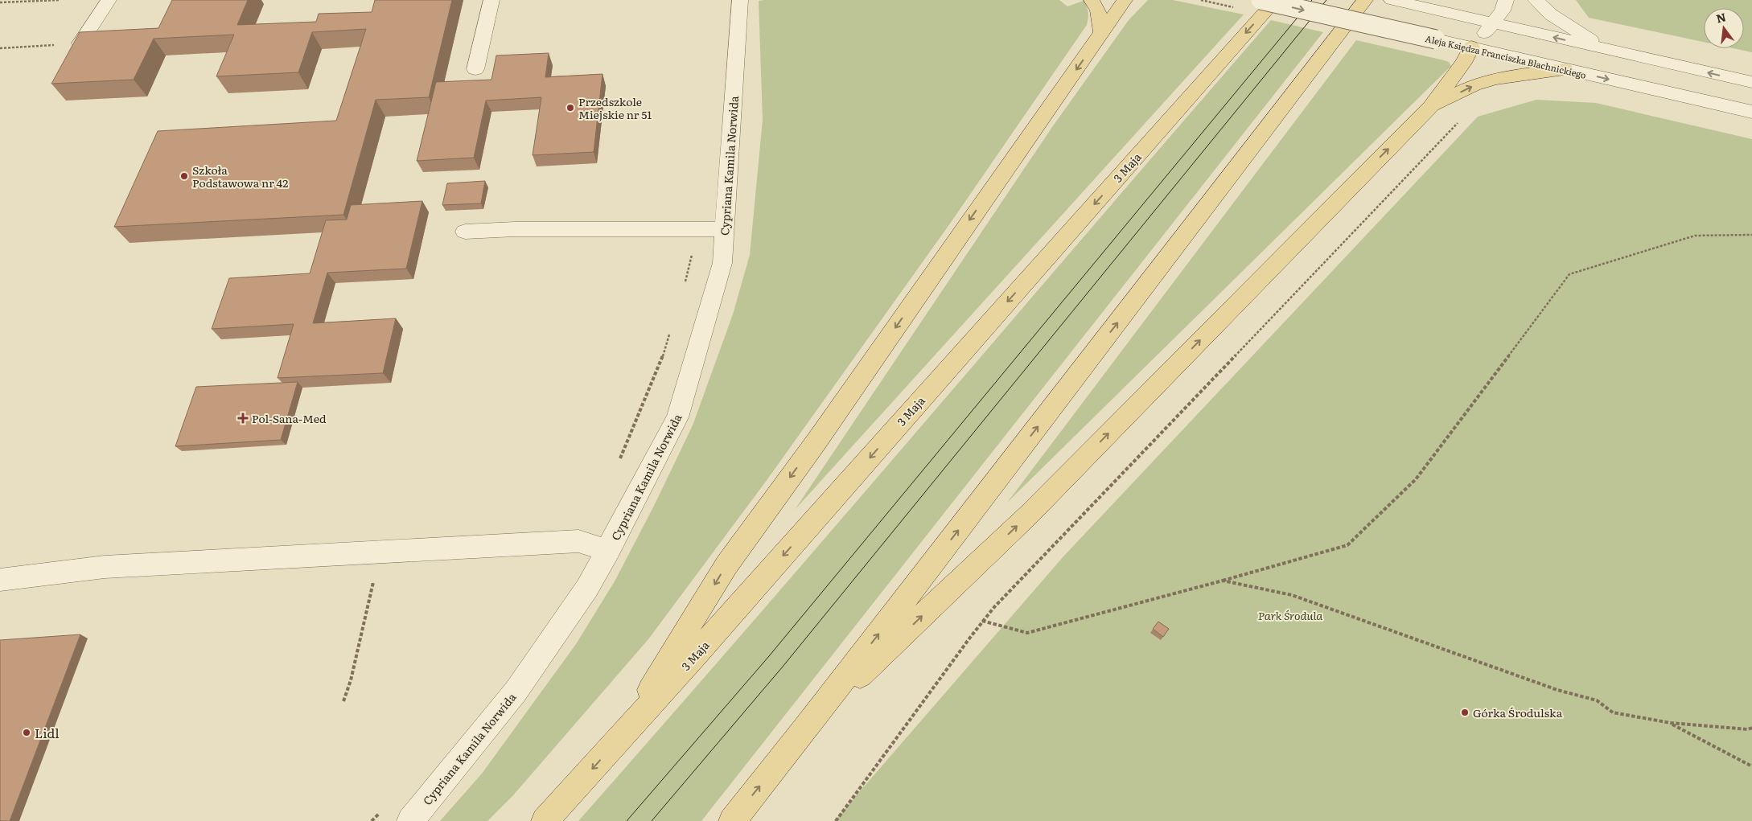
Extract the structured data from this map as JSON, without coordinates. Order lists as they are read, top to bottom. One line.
{"streets":{"main road":["3 Maja"],"street":["Aleja Księdza Franciszka Blachnickiego","Cypriana Kamila Norwida"]},"parks":["Park Środula"],"places":{"other":["Przedszkole Miejskie nr 51","Szkoła Podstawowa nr 42","Górka Środulska","Lidl"],"health":["Pol-Sana-Med"]},"north":"top"}
